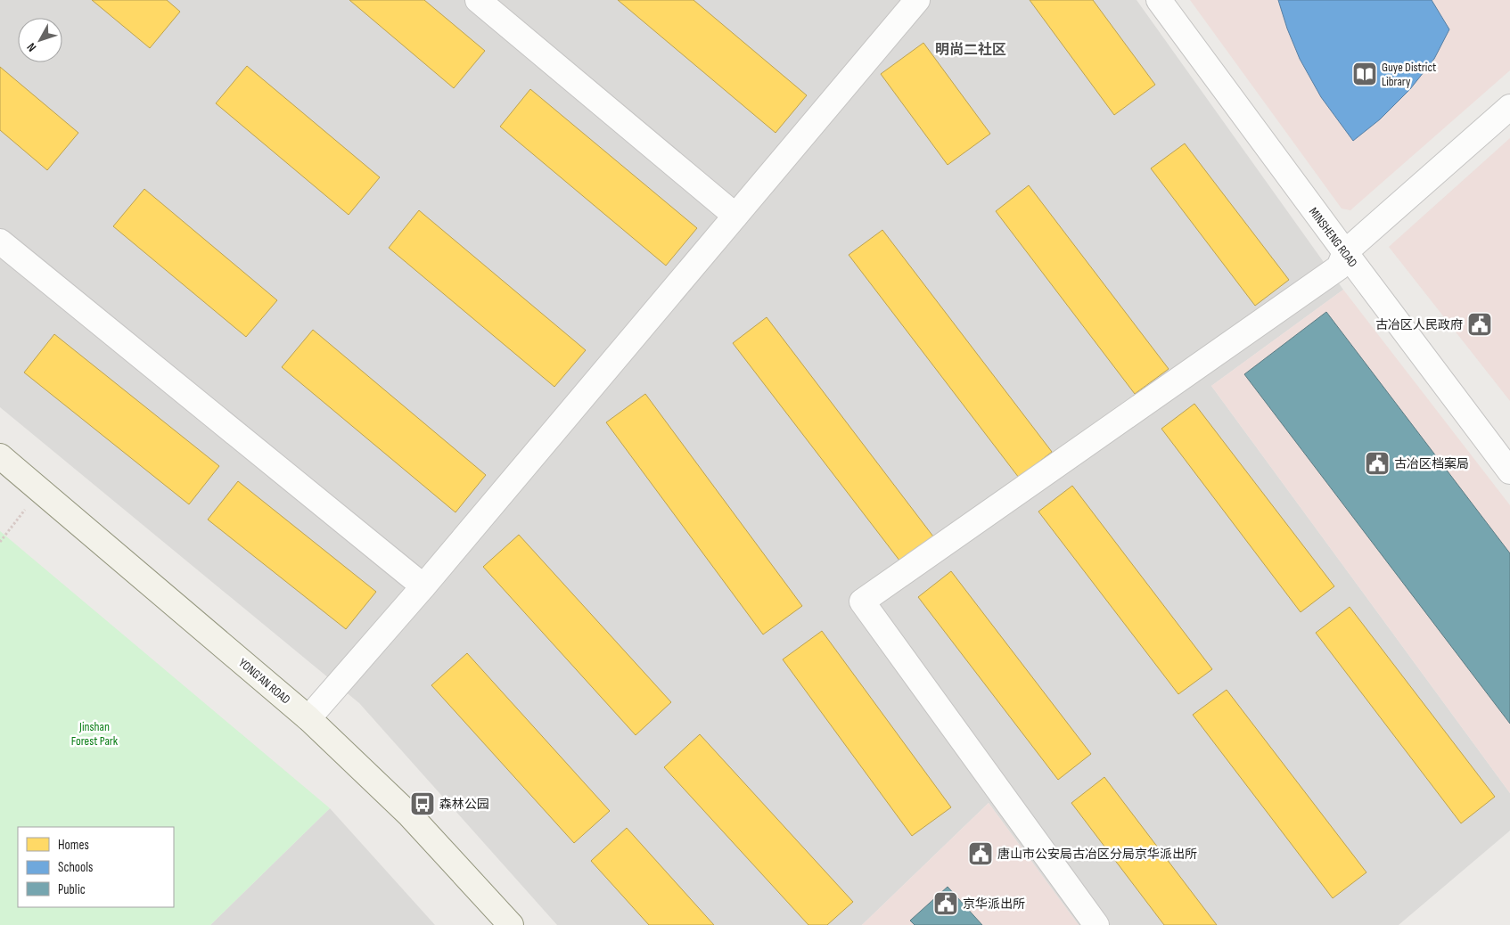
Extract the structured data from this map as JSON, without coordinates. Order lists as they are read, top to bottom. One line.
{"streets":{"main road":["YONG'AN ROAD"],"street":["MINSHENG ROAD"]},"districts":["明尚二社区"],"parks":["Jinshan Forest Park"],"places":{"library":["Guye District Library"],"public building":["古冶区人民政府","古冶区档案局","唐山市公安局古冶区分局京华派出所","京华派出所"],"bus stop":["森林公园"]},"legend":["Homes","Schools","Public"],"north":"bottom left"}
